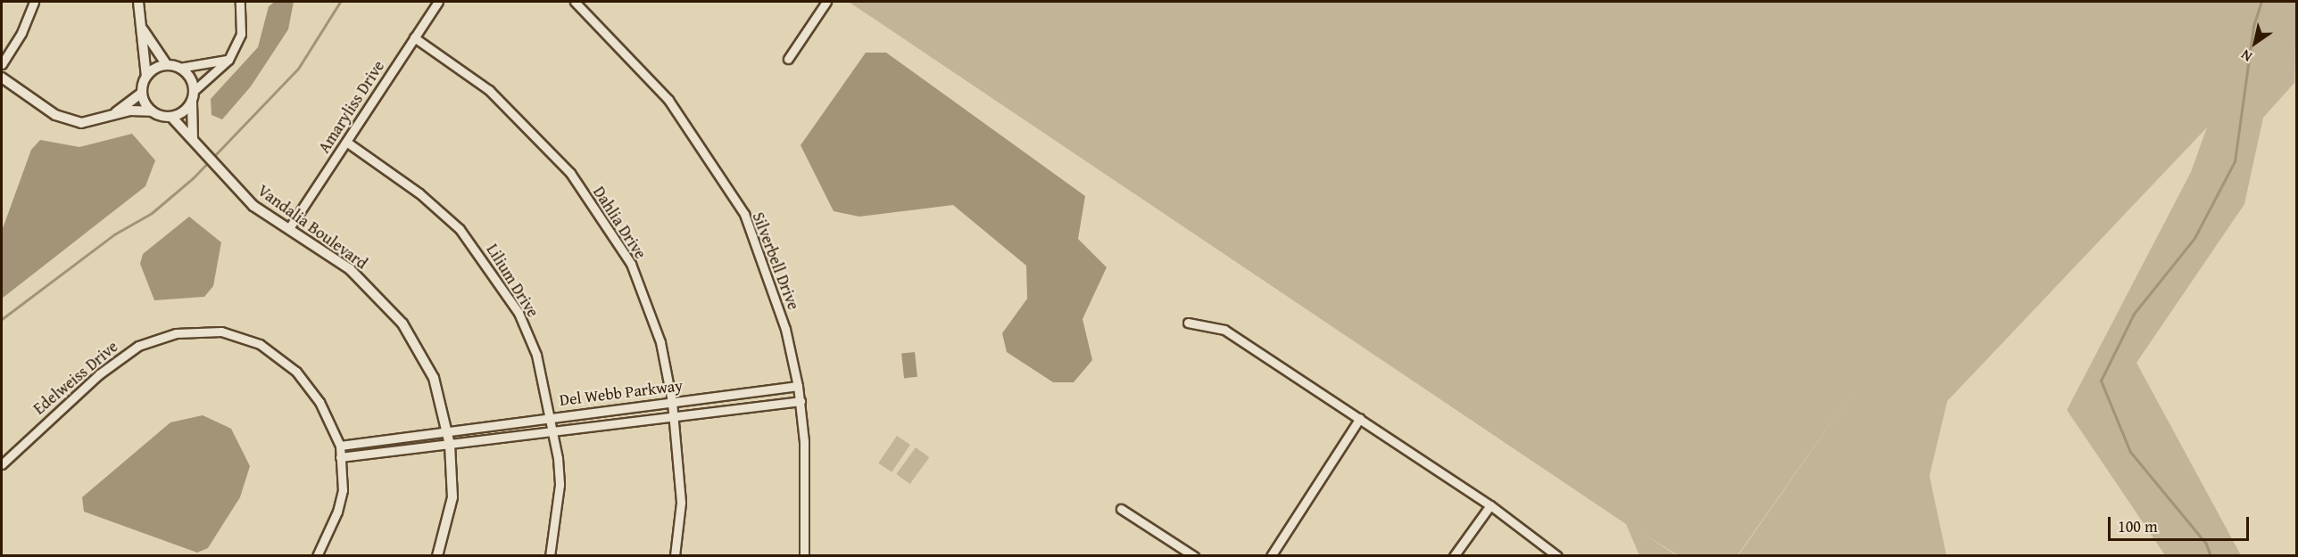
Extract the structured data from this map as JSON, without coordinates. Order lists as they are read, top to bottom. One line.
{"streets":{"street":["Amaryliss Drive","Dahlia Drive","Vandalia Boulevard","Silverbell Drive","Lilium Drive","Edelweiss Drive","Del Webb Parkway"]},"crossings":[["Amaryliss Drive","Dahlia Drive"],["Amaryliss Drive","Vandalia Boulevard"],["Amaryliss Drive","Lilium Drive"],["Dahlia Drive","Del Webb Parkway"],["Vandalia Boulevard","Del Webb Parkway"],["Silverbell Drive","Del Webb Parkway"],["Lilium Drive","Del Webb Parkway"],["Edelweiss Drive","Del Webb Parkway"]],"scale_bar":"100 m","north":"bottom left"}
